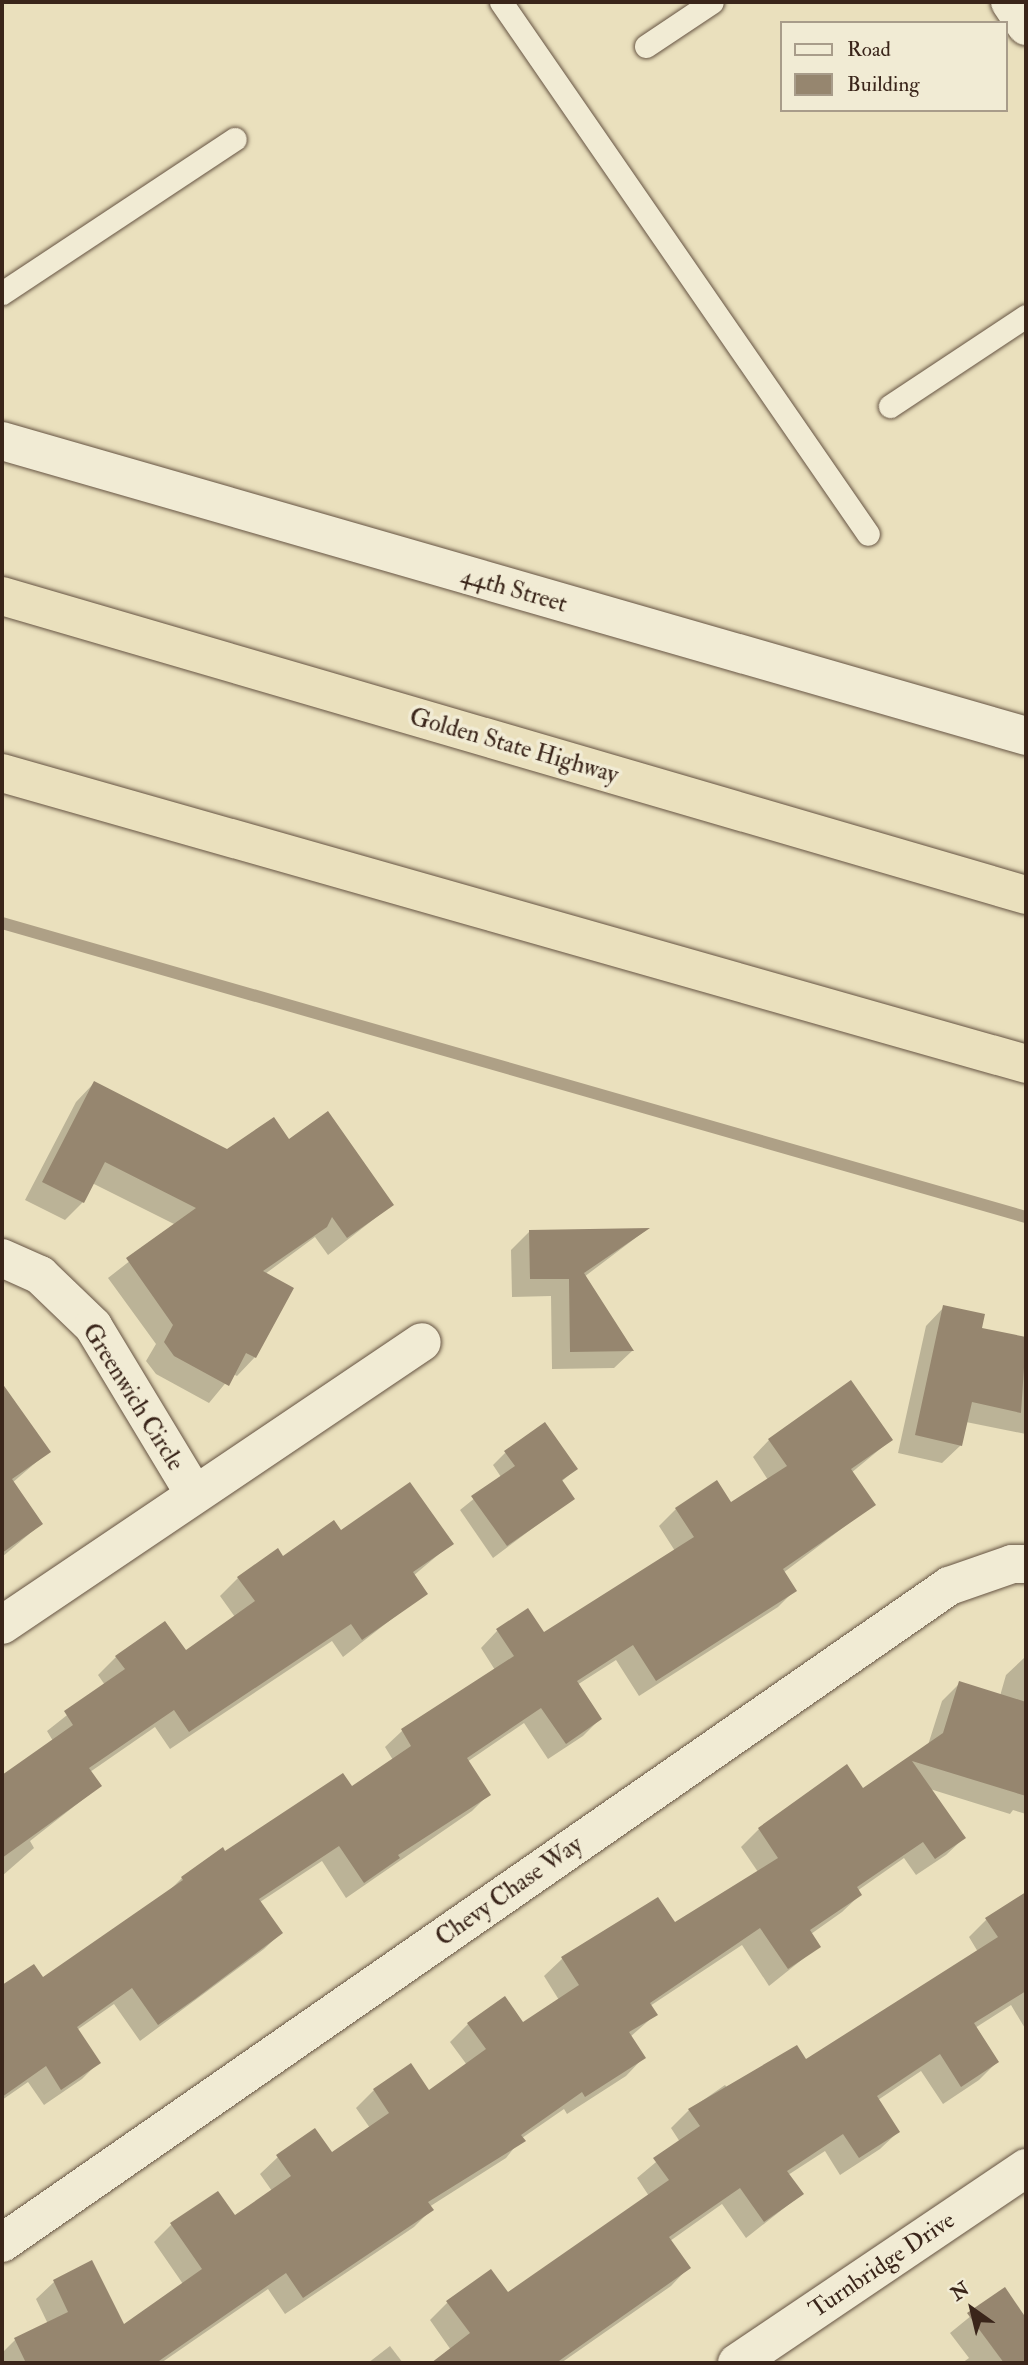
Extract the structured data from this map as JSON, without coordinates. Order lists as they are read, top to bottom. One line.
{"streets":{"highway":["Golden State Highway"],"street":["44th Street","Greenwich Circle","Chevy Chase Way","Turnbridge Drive"]},"legend":["Road","Building"],"north":"top left"}
